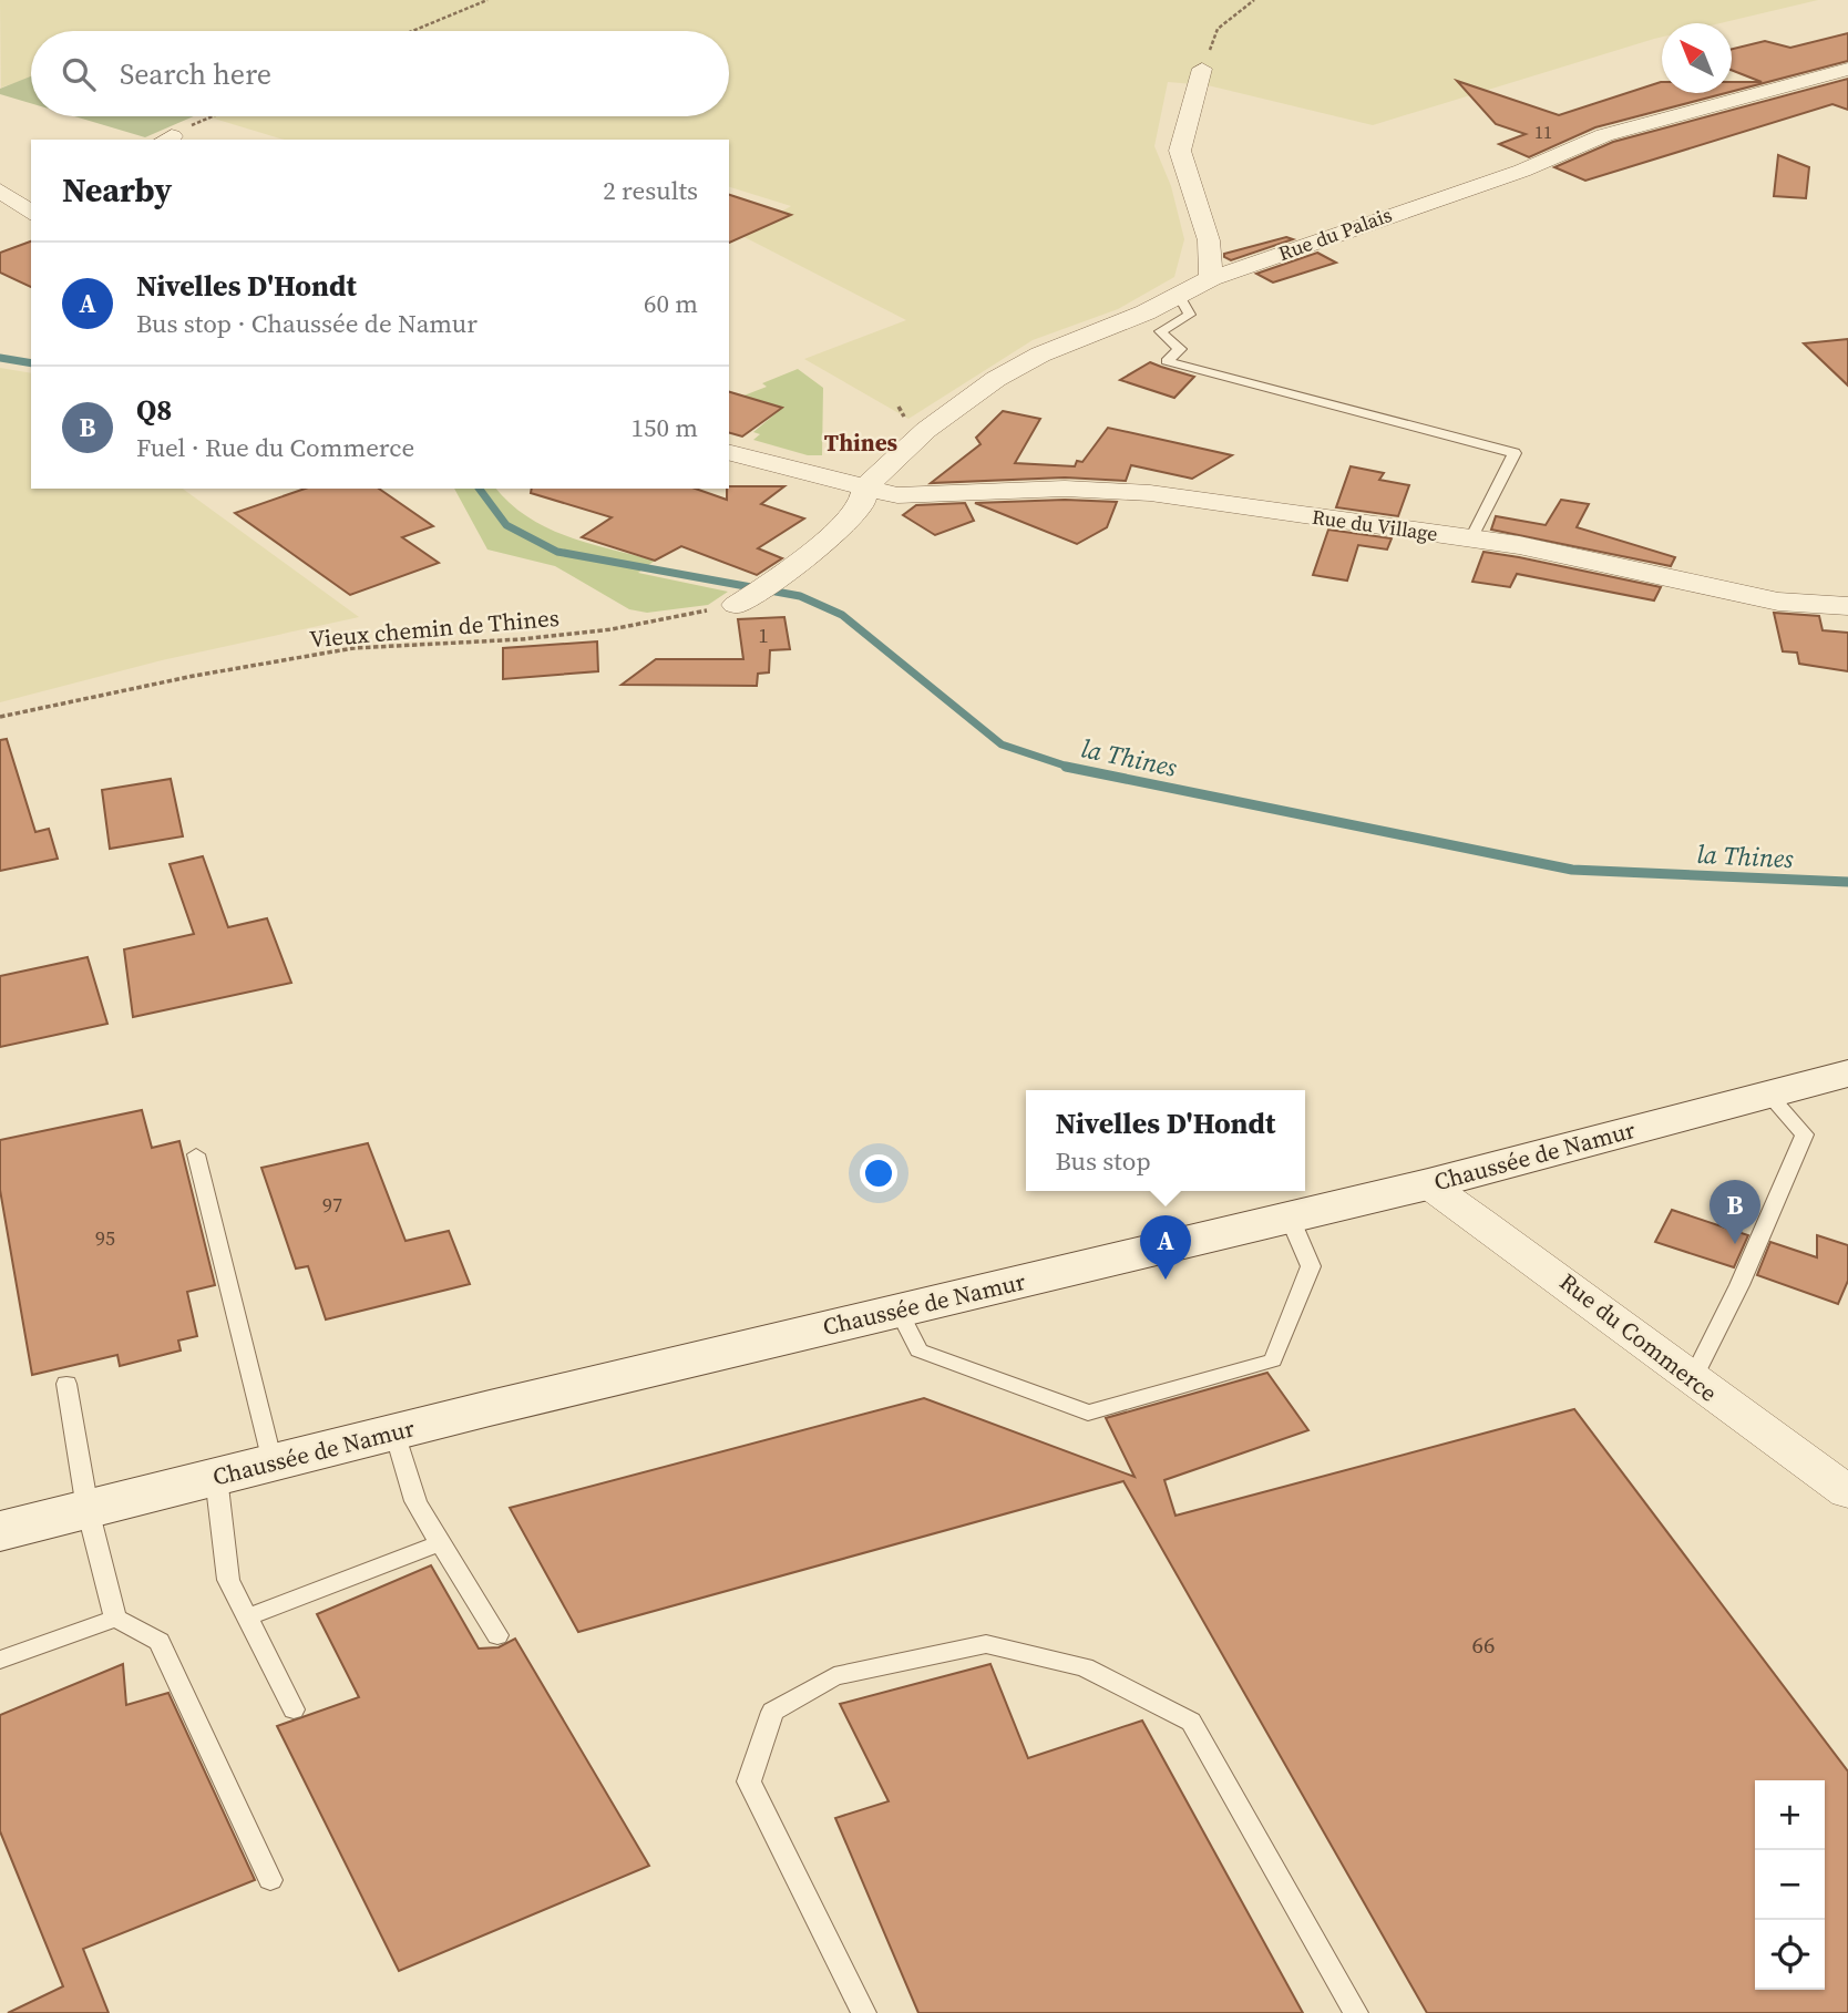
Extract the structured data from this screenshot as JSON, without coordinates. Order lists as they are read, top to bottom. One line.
{"streets":{"main road":["Chaussée de Namur"],"street":["Rue du Palais","Rue du Village","Rue du Commerce"],"path":["Vieux chemin de Thines"]},"crossings":[["Rue du Palais","Rue du Village"],["Rue du Palais","Vieux chemin de Thines"],["Chaussée de Namur","Rue du Commerce"]],"districts":["Thines"],"water":["la Thines"],"house_numbers":["11","1","97","95","66"],"north":"top left","page":{"search":"Search here","heading":["Nearby","2 results"],"list":[{"mark":"A","name":"Nivelles D'Hondt","note":"Bus stop · Chaussée de Namur","value":"60 m"},{"mark":"B","name":"Q8","note":"Fuel · Rue du Commerce","value":"150 m"}],"popup":["Nivelles D'Hondt","Bus stop"],"pins":["B","A"],"map_buttons":["+","−"]}}
